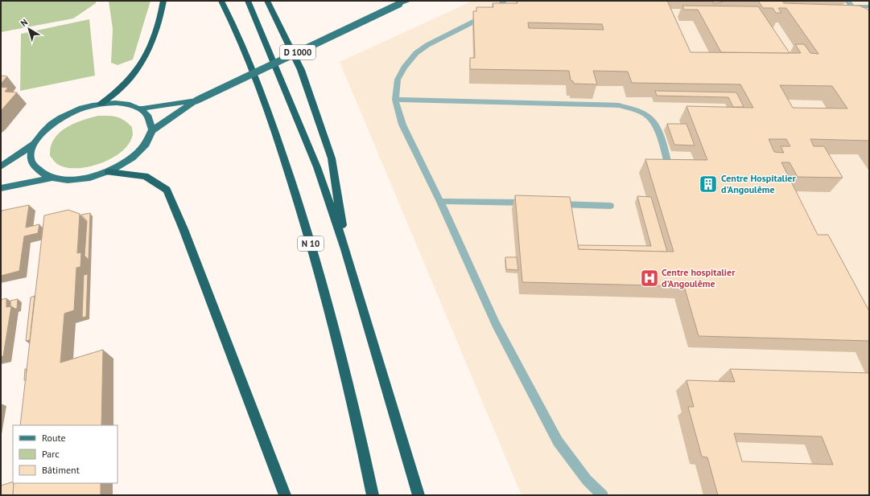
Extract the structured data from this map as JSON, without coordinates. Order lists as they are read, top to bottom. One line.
{"streets":{"highway":["N 10"],"main road":["D 1000"]},"places":{"building":["Centre Hospitalier d'Angoulême"],"hospital":["Centre hospitalier d'Angoulême"]},"legend":["Route","Parc","Bâtiment"],"north":"top left"}
